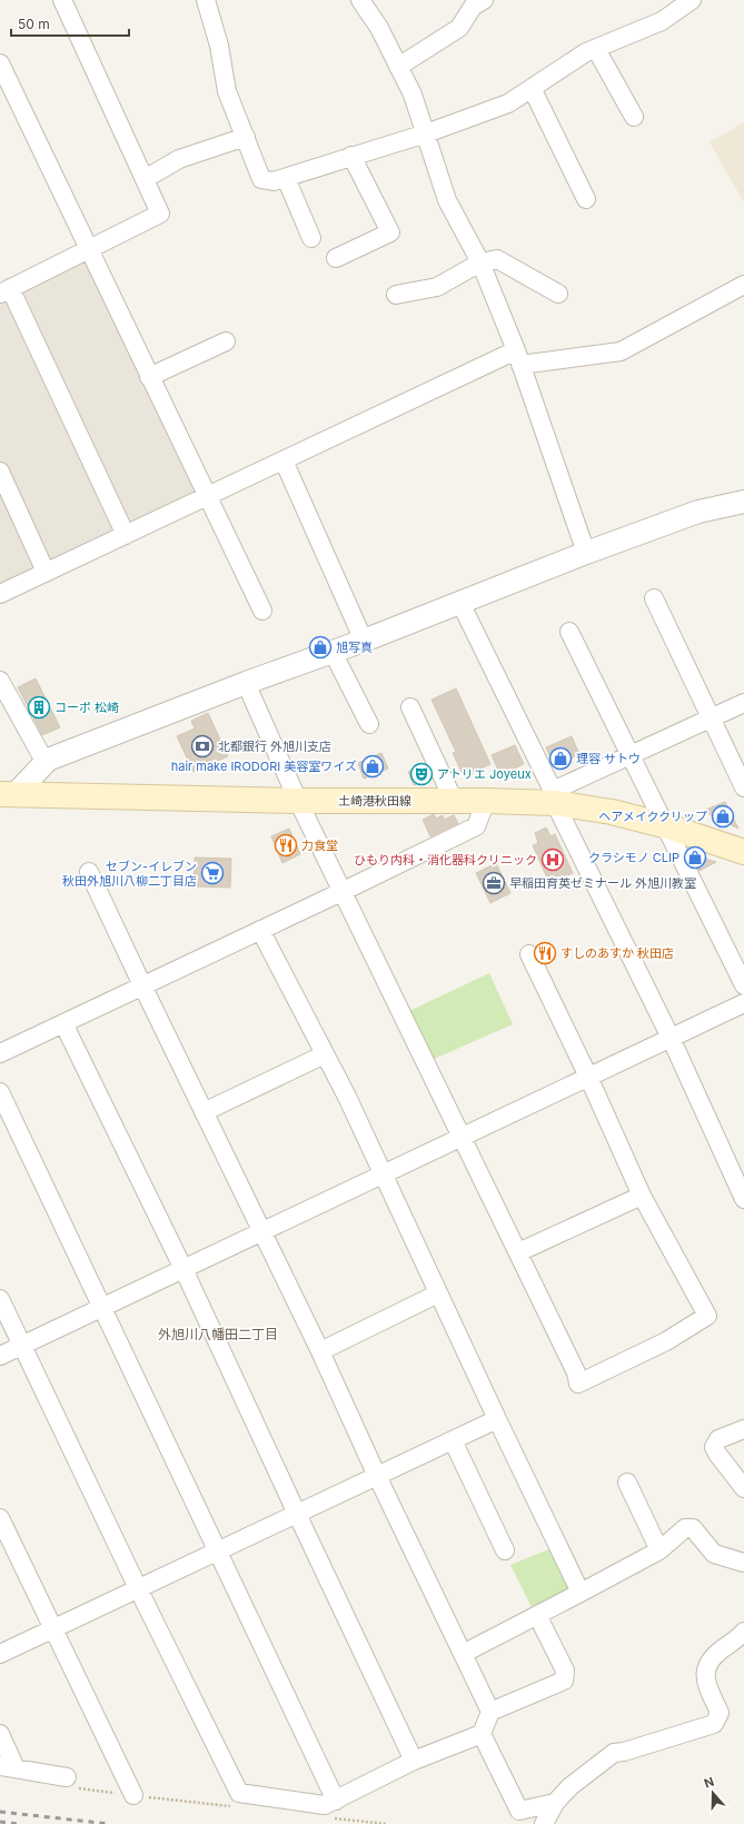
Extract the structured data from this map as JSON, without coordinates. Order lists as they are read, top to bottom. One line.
{"streets":{"main road":["土崎港秋田線"]},"districts":["外旭川八幡田二丁目"],"places":{"shop":["旭写真","理容 サトウ","hair make IRODORI 美容室ワイズ","ヘアメイククリップ","クラシモノ CLIP"],"building":["コーポ 松崎"],"bank":["北都銀行 外旭川支店"],"theatre":["アトリエ Joyeux"],"restaurant":["力食堂","すしのあすか 秋田店"],"hospital":["ひもり内科・消化器科クリニック"],"supermarket":["セブン-イレブン 秋田外旭川八柳二丁目店"],"office":["早稲田育英ゼミナール 外旭川教室"]},"scale_bar":"50 m","north":"top"}
